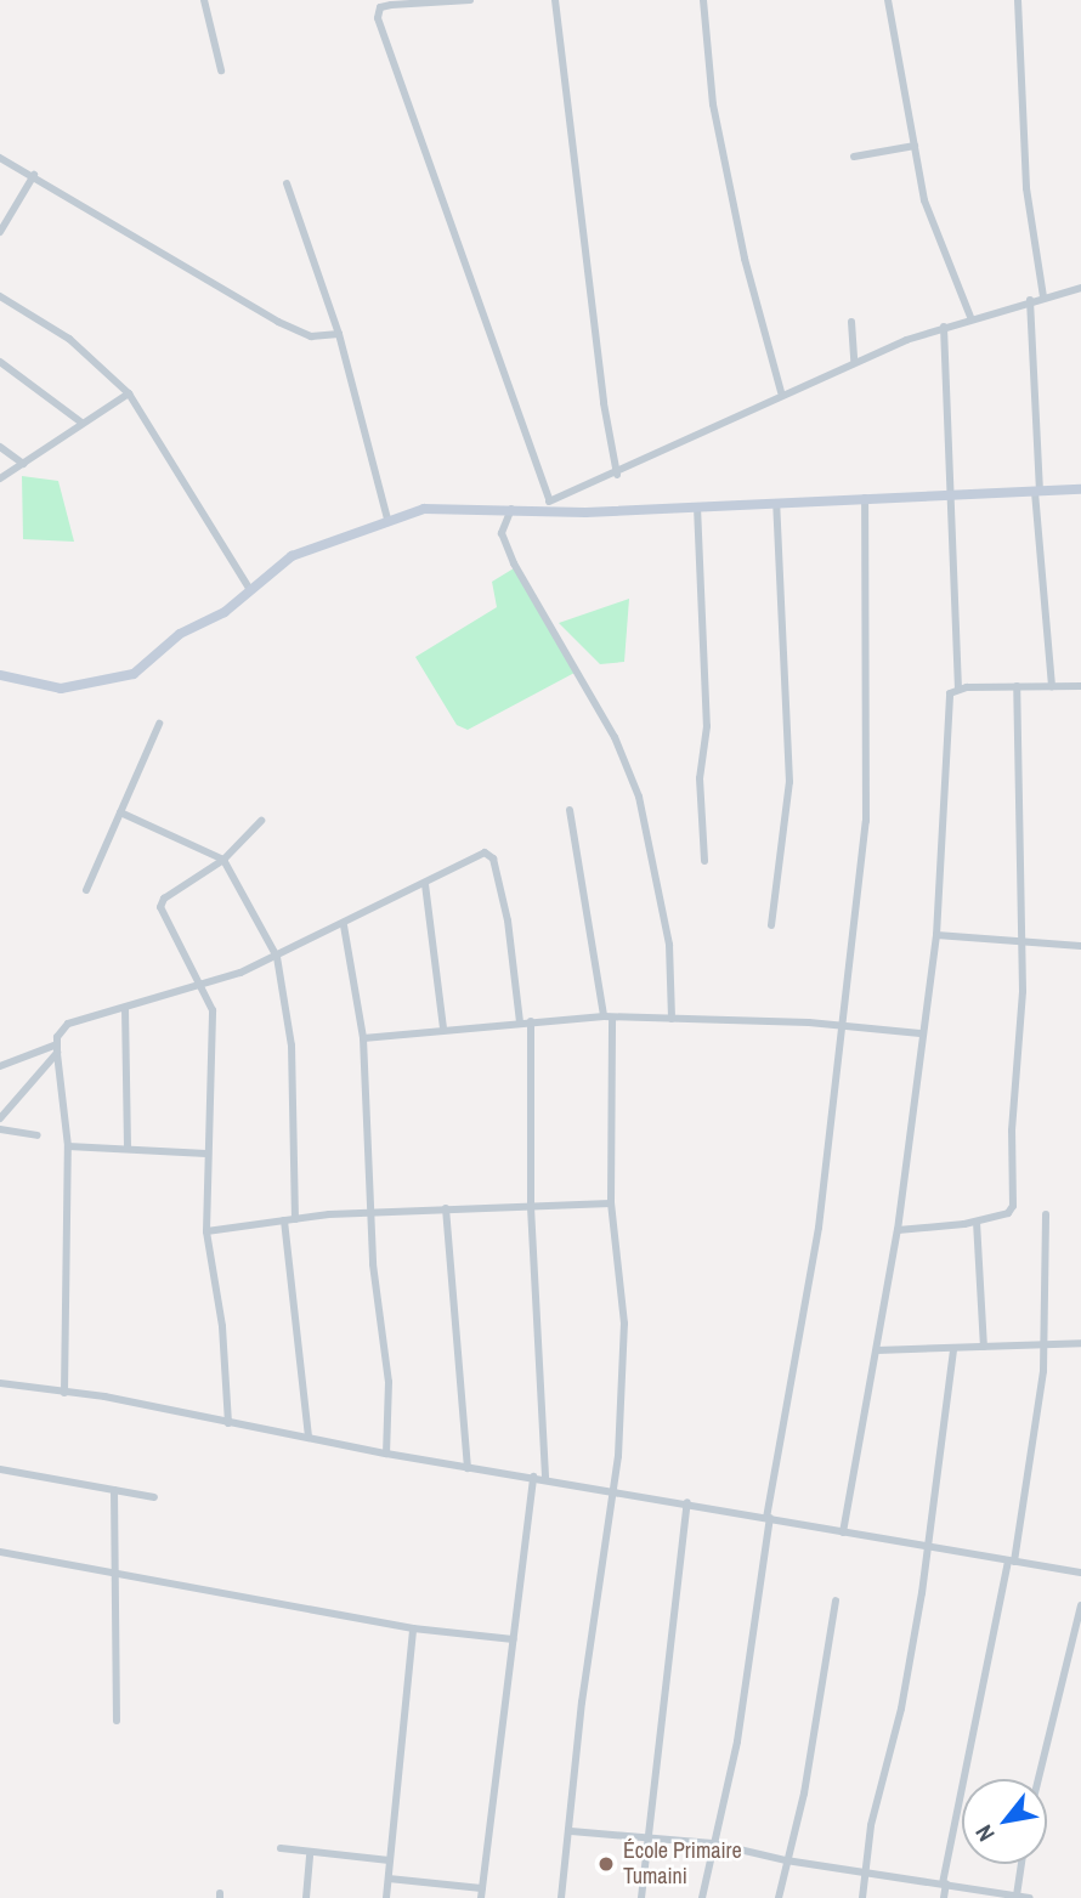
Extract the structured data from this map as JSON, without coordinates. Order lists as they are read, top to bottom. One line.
{"places":["École Primaire Tumaini"],"north":"bottom left"}
